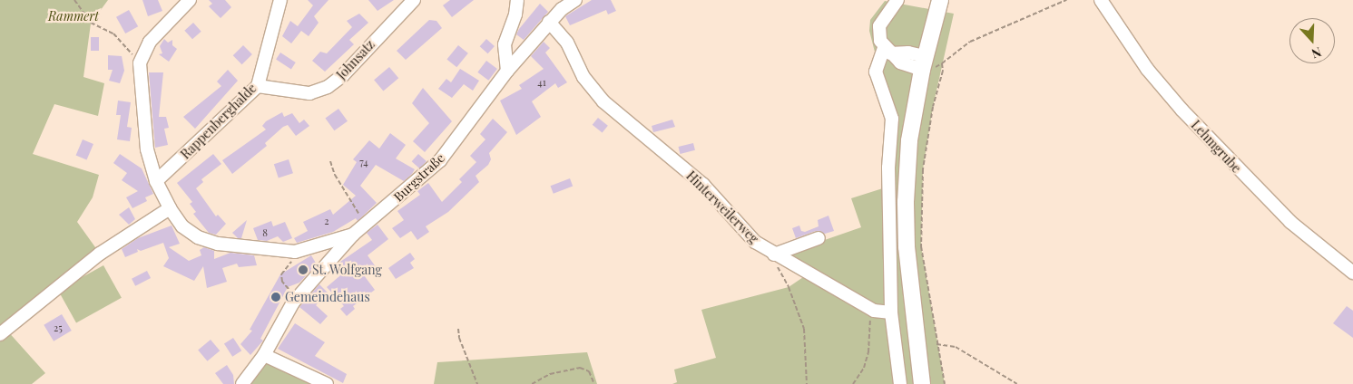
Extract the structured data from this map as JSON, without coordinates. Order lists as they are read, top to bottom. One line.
{"streets":{"street":["Johnsatz","Rappenberghalde","Lehmgrube","Burgstraße","Hinterweilerweg"]},"crossings":[["Johnsatz","Rappenberghalde"],["Burgstraße","Hinterweilerweg"]],"parks":["Rammert"],"places":["St. Wolfgang","Gemeindehaus"],"house_numbers":["41","74","2","8","25"],"north":"bottom"}
